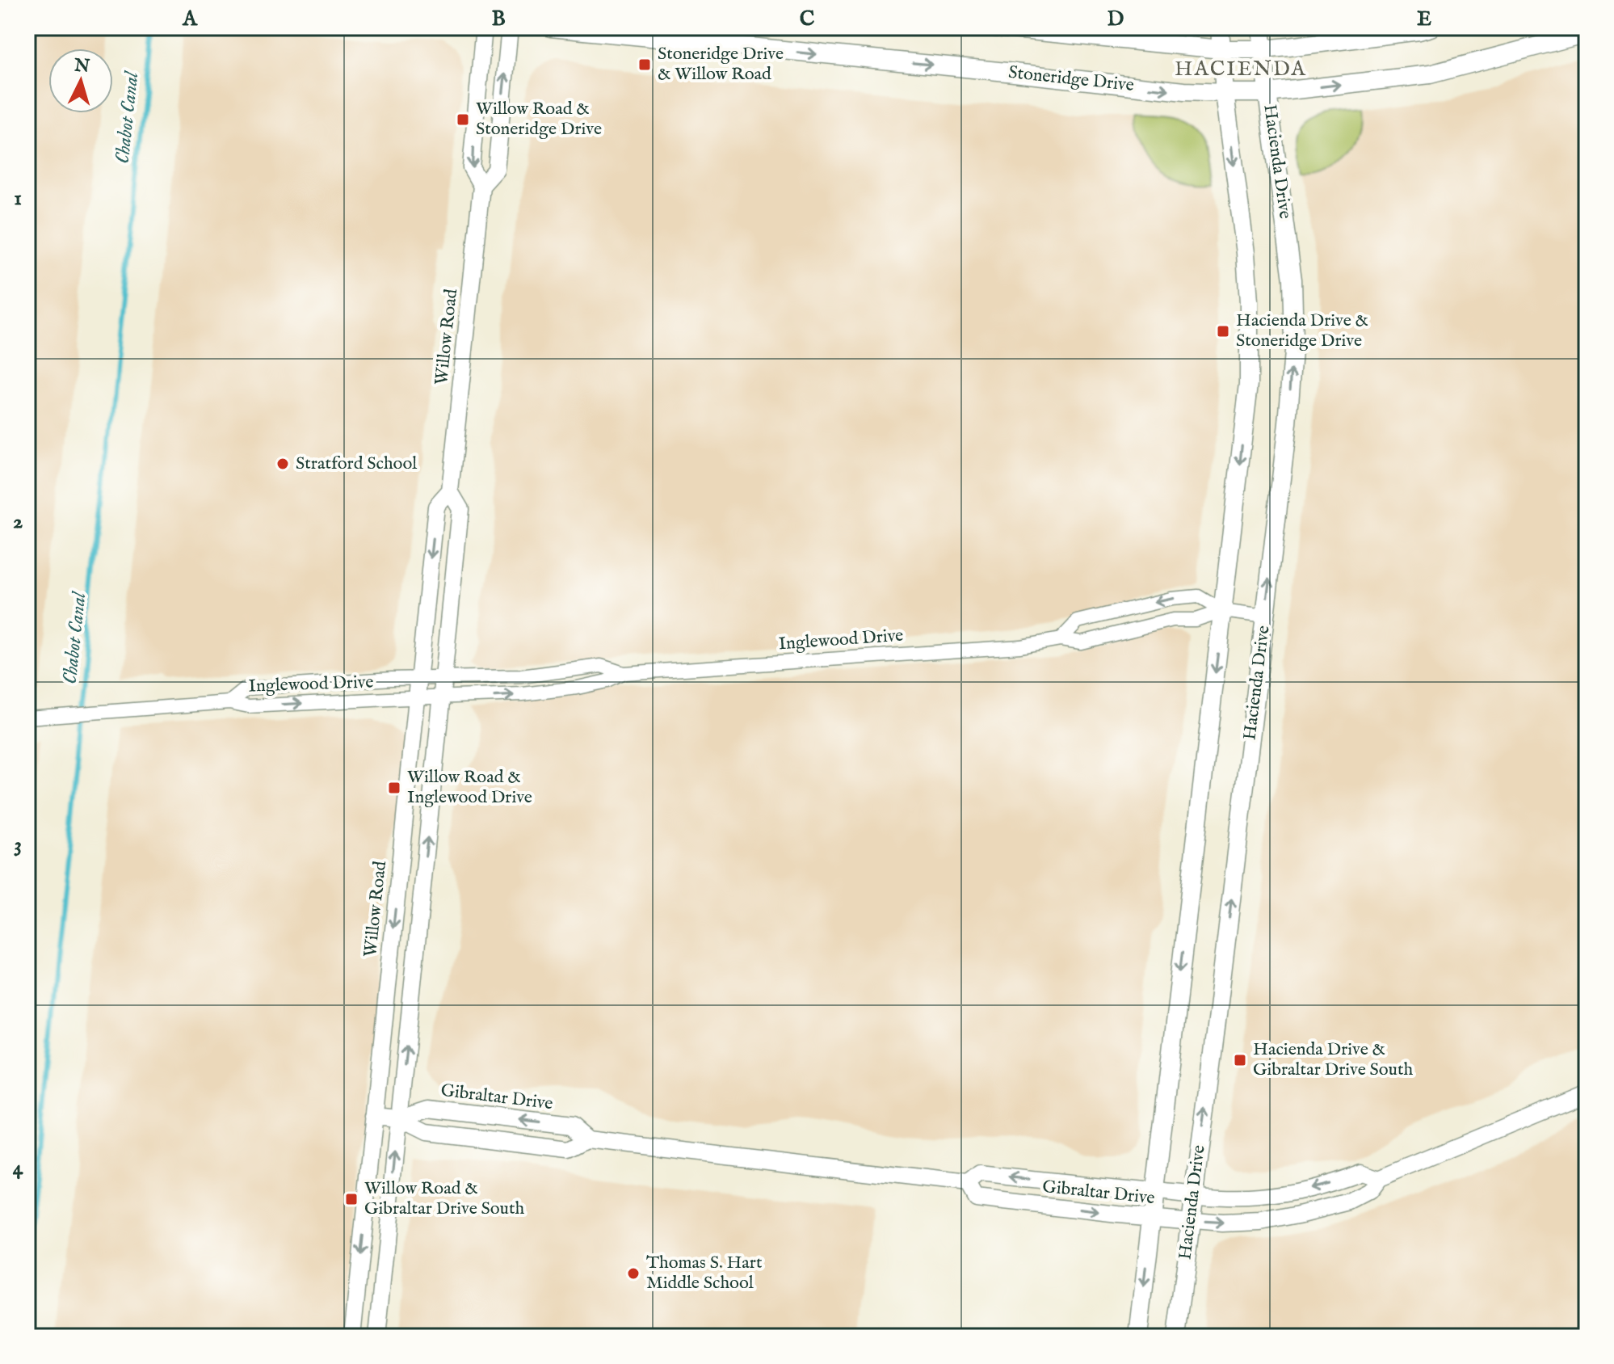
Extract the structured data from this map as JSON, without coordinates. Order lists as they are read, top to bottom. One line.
{"streets":{"main road":["Stoneridge Drive","Hacienda Drive"],"street":["Willow Road","Inglewood Drive","Gibraltar Drive"]},"crossings":[["Stoneridge Drive","Hacienda Drive"],["Hacienda Drive","Inglewood Drive"],["Hacienda Drive","Gibraltar Drive"],["Willow Road","Inglewood Drive"],["Willow Road","Gibraltar Drive"]],"districts":["HACIENDA"],"water":["Chabot Canal"],"places":{"transit":["Stoneridge Drive & Willow Road","Willow Road & Stoneridge Drive","Hacienda Drive & Stoneridge Drive","Willow Road & Inglewood Drive","Hacienda Drive & Gibraltar Drive South","Willow Road & Gibraltar Drive South"],"other":["Stratford School","Thomas S. Hart Middle School"]},"north":"top","grid":{"columns":["A","B","C","D","E"],"rows":["1","2","3","4"]}}
